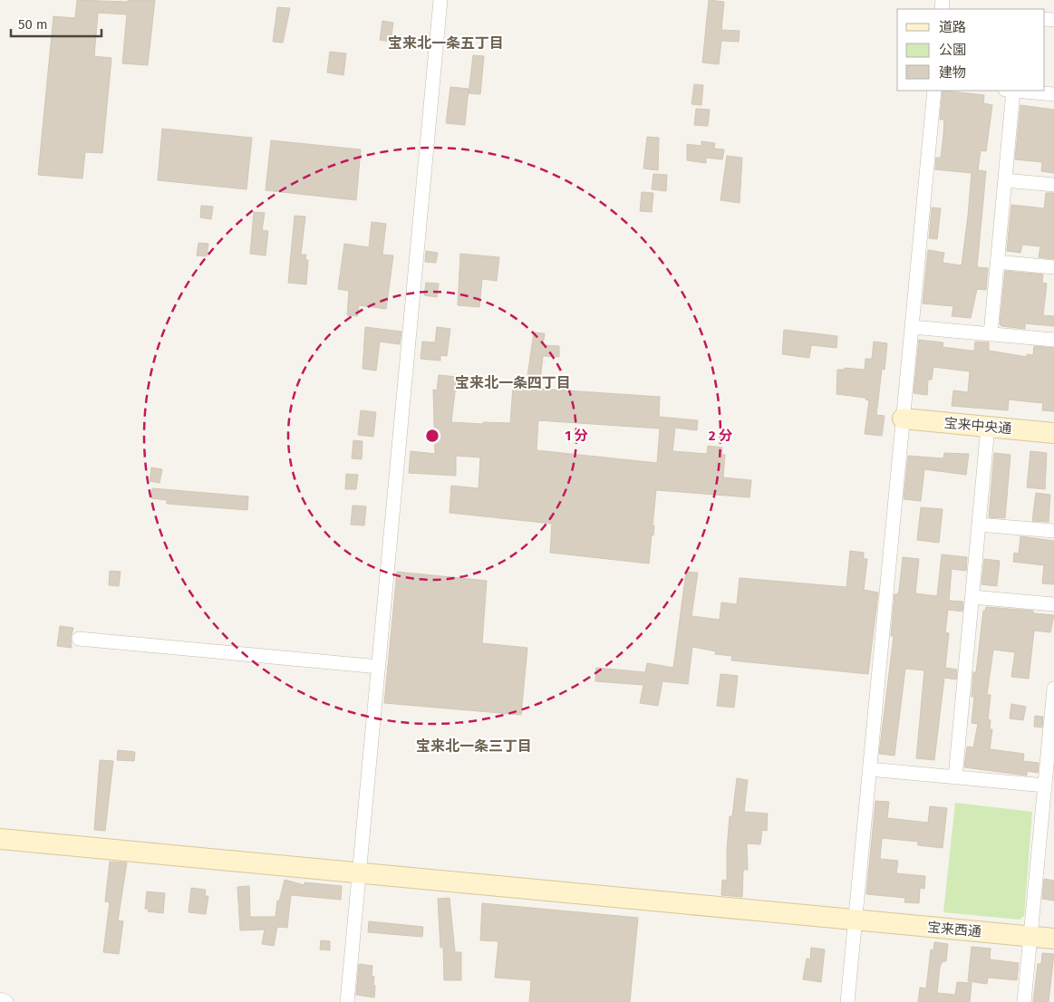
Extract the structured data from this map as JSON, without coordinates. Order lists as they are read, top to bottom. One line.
{"streets":{"street":["宝来中央通","宝来西通"]},"districts":["宝来北一条五丁目","宝来北一条四丁目","宝来北一条三丁目"],"legend":["道路","公園","建物"],"scale_bar":"50 m","rings":["1 分","2 分"]}
